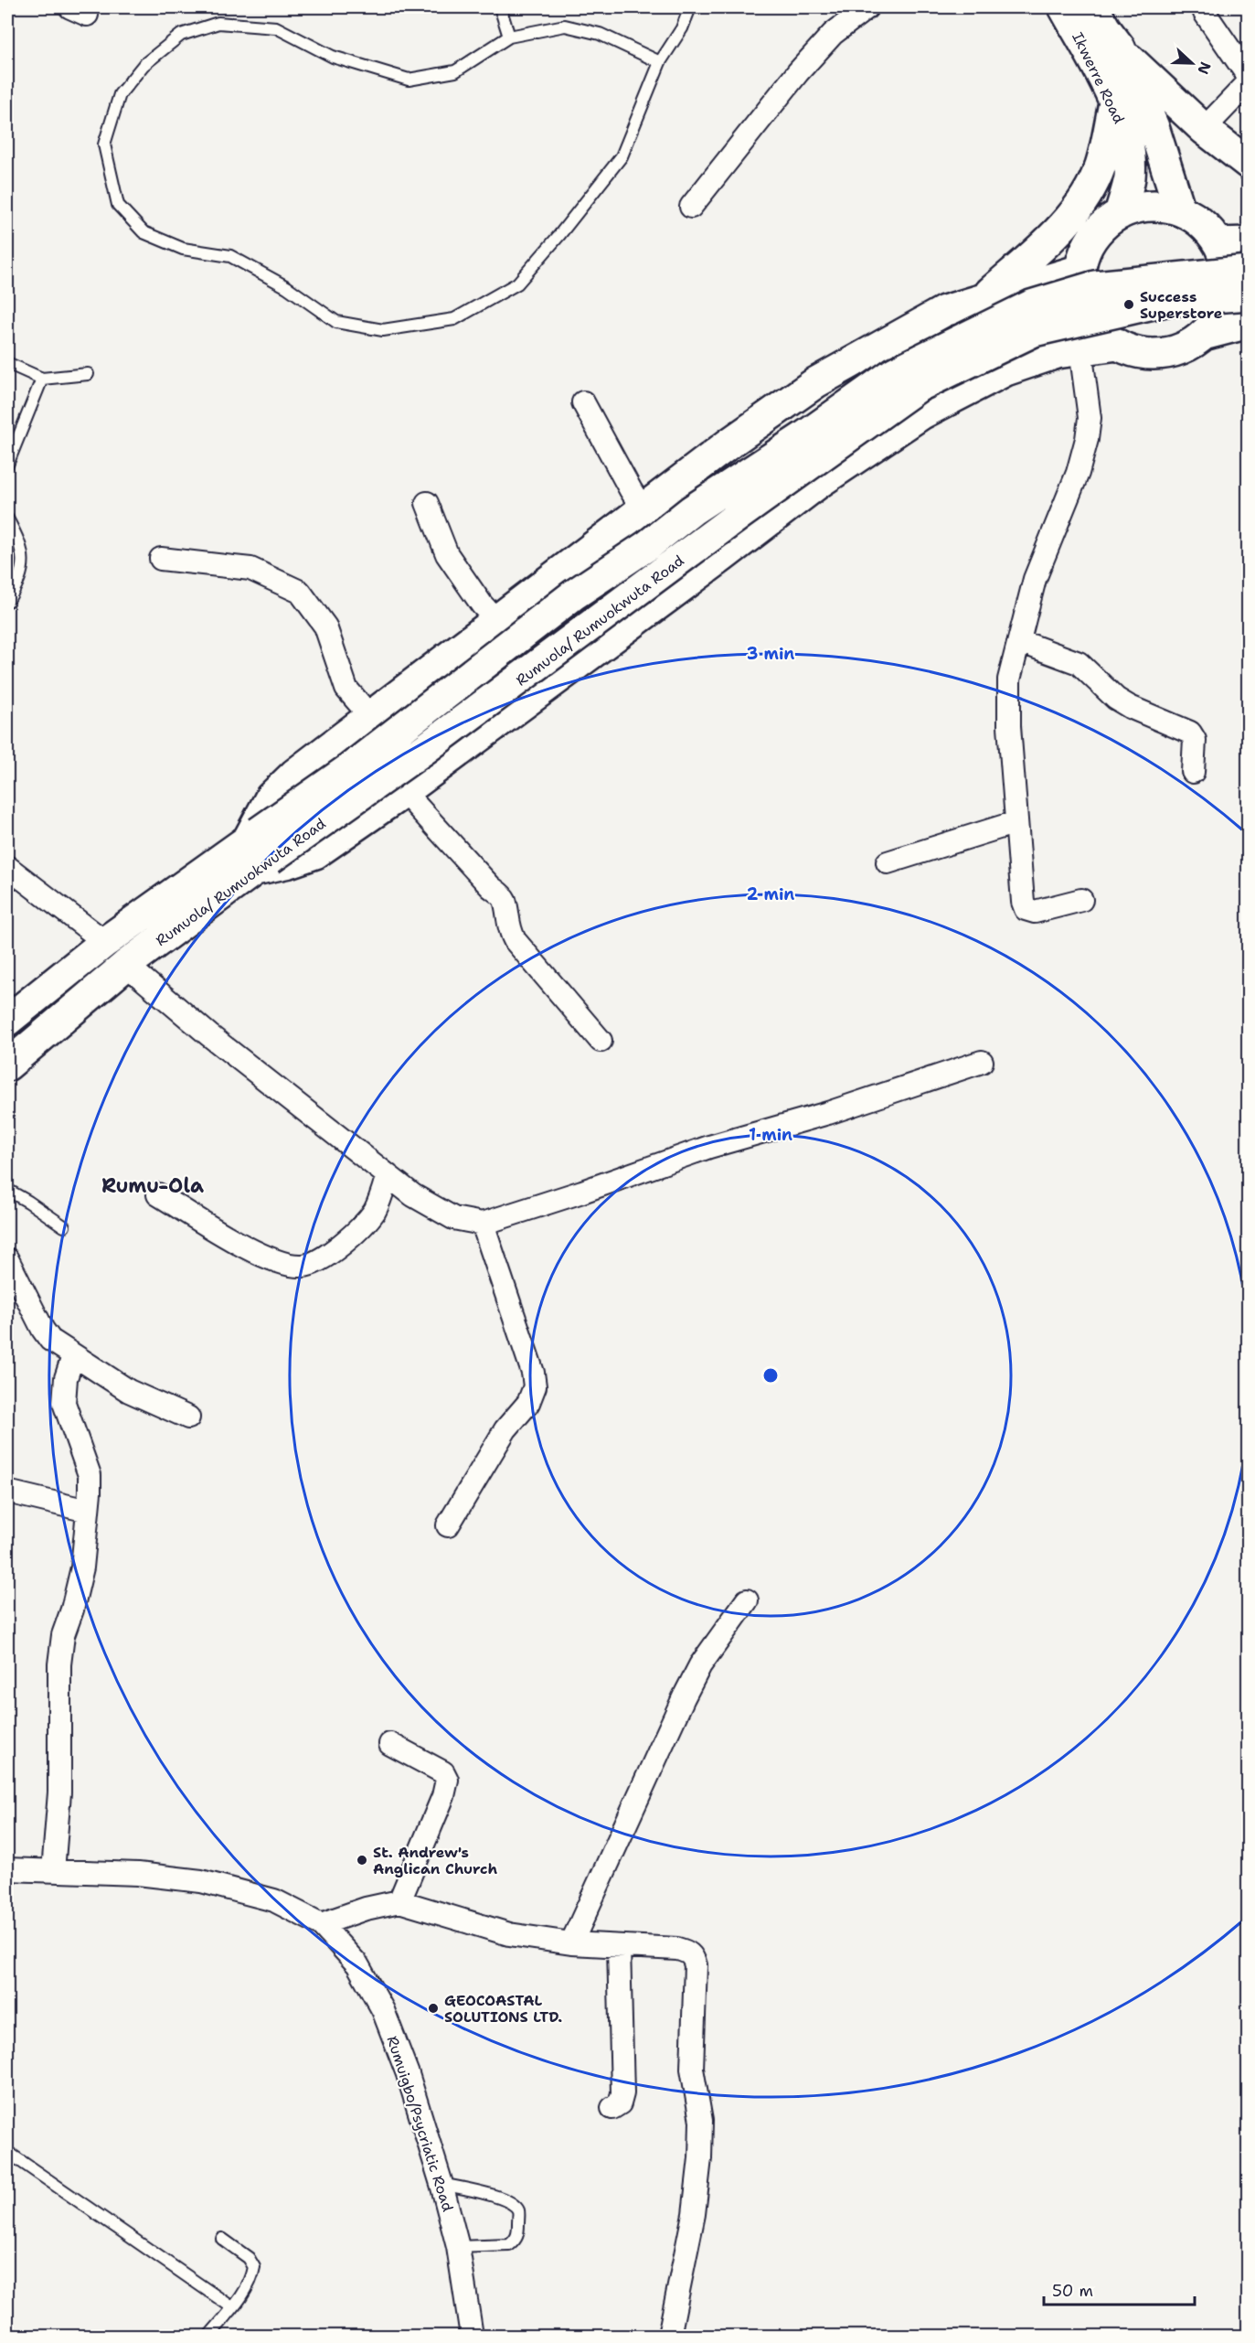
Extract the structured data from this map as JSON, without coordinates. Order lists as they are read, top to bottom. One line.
{"streets":{"main road":["Ikwerre Road","Rumuola/ Rumuokwuta Road"],"street":["Rumuigbo/Psycriatic Road"]},"districts":["Rumu-Ola"],"places":["Success Superstore","St. Andrew's Anglican Church","GEOCOASTAL SOLUTIONS LTD."],"scale_bar":"50 m","north":"right","rings":["3 min","2 min","1 min"]}
